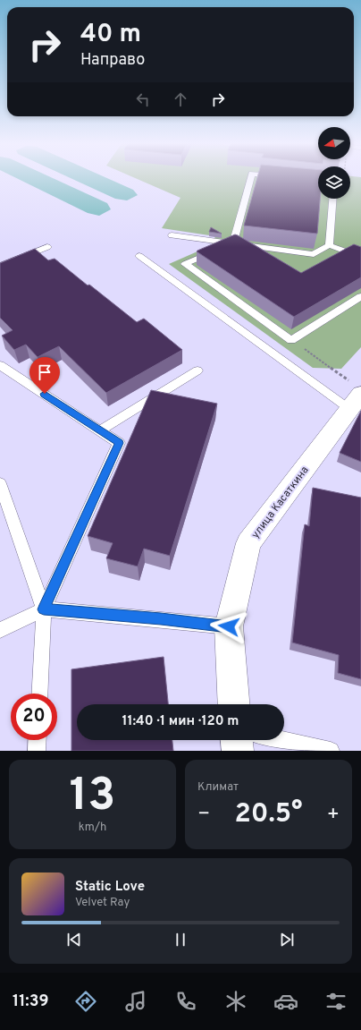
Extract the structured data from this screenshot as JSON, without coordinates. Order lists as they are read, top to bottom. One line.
{"streets":{"street":["улица Касаткина"]},"north":"left","page":{"turn":["40 m","Направо"],"limit":"20","trip":"11:40 · 1 мин · 120 m","tile":[["13","km/h"],"Климат"],"heat":["−","20.5°","+"],"song":["Static Love","Velvet Ray"],"tabs":"11:39"}}
